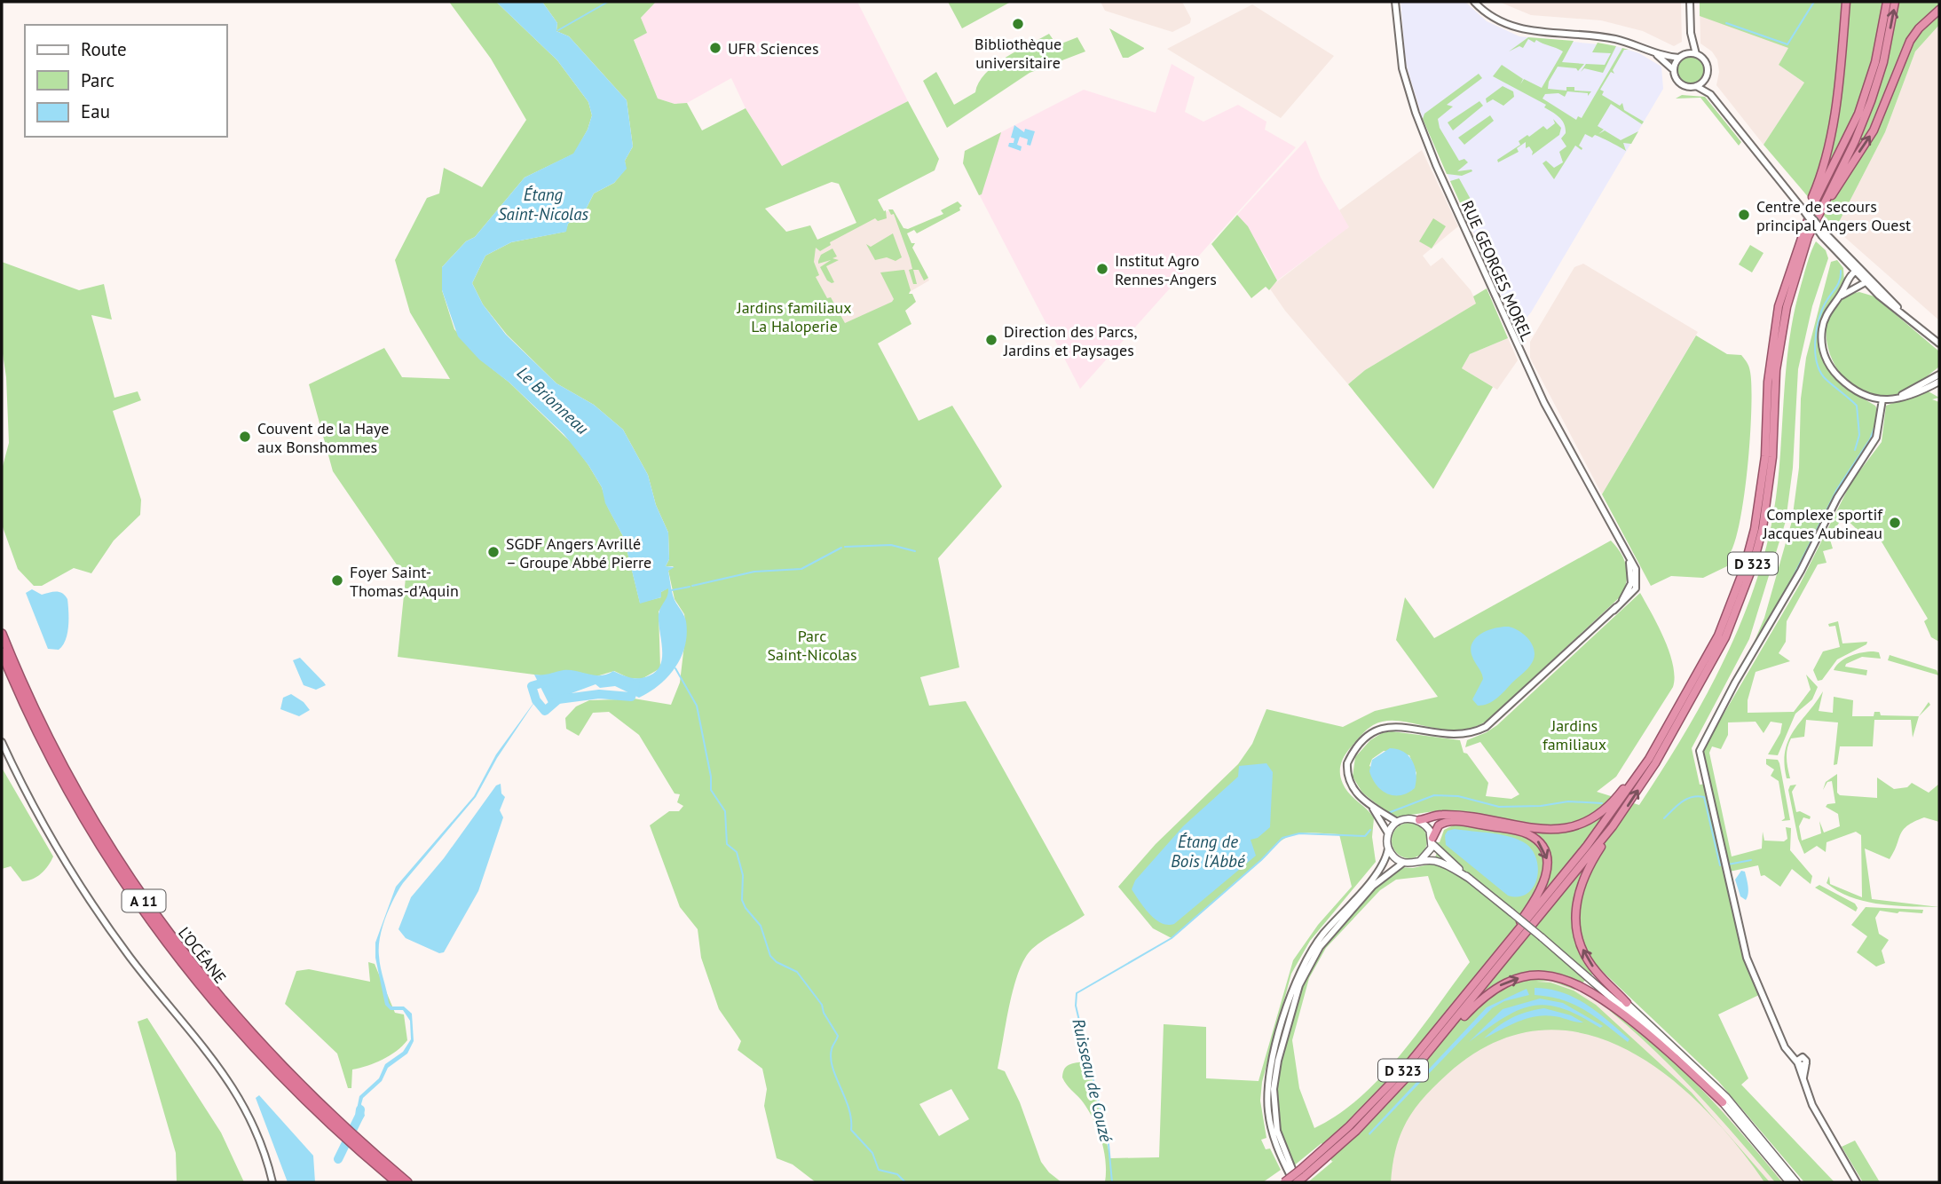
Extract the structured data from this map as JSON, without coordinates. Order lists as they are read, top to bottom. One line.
{"streets":{"highway":["D 323","A 11","L’OCÉANE"],"street":["RUE GEORGES MOREL"]},"water":["Étang Saint-Nicolas","Le Brionneau","Étang de Bois l'Abbé","Ruisseau de Couzé"],"parks":["Jardins familiaux La Haloperie","Parc Saint-Nicolas","Jardins familiaux"],"places":["Bibliothèque universitaire","UFR Sciences","Centre de secours principal Angers Ouest","Institut Agro Rennes-Angers","Direction des Parcs, Jardins et Paysages","Couvent de la Haye aux Bonshommes","Complexe sportif Jacques Aubineau","SGDF Angers Avrillé – Groupe Abbé Pierre","Foyer Saint- Thomas-d'Aquin"],"legend":["Route","Parc","Eau"]}
